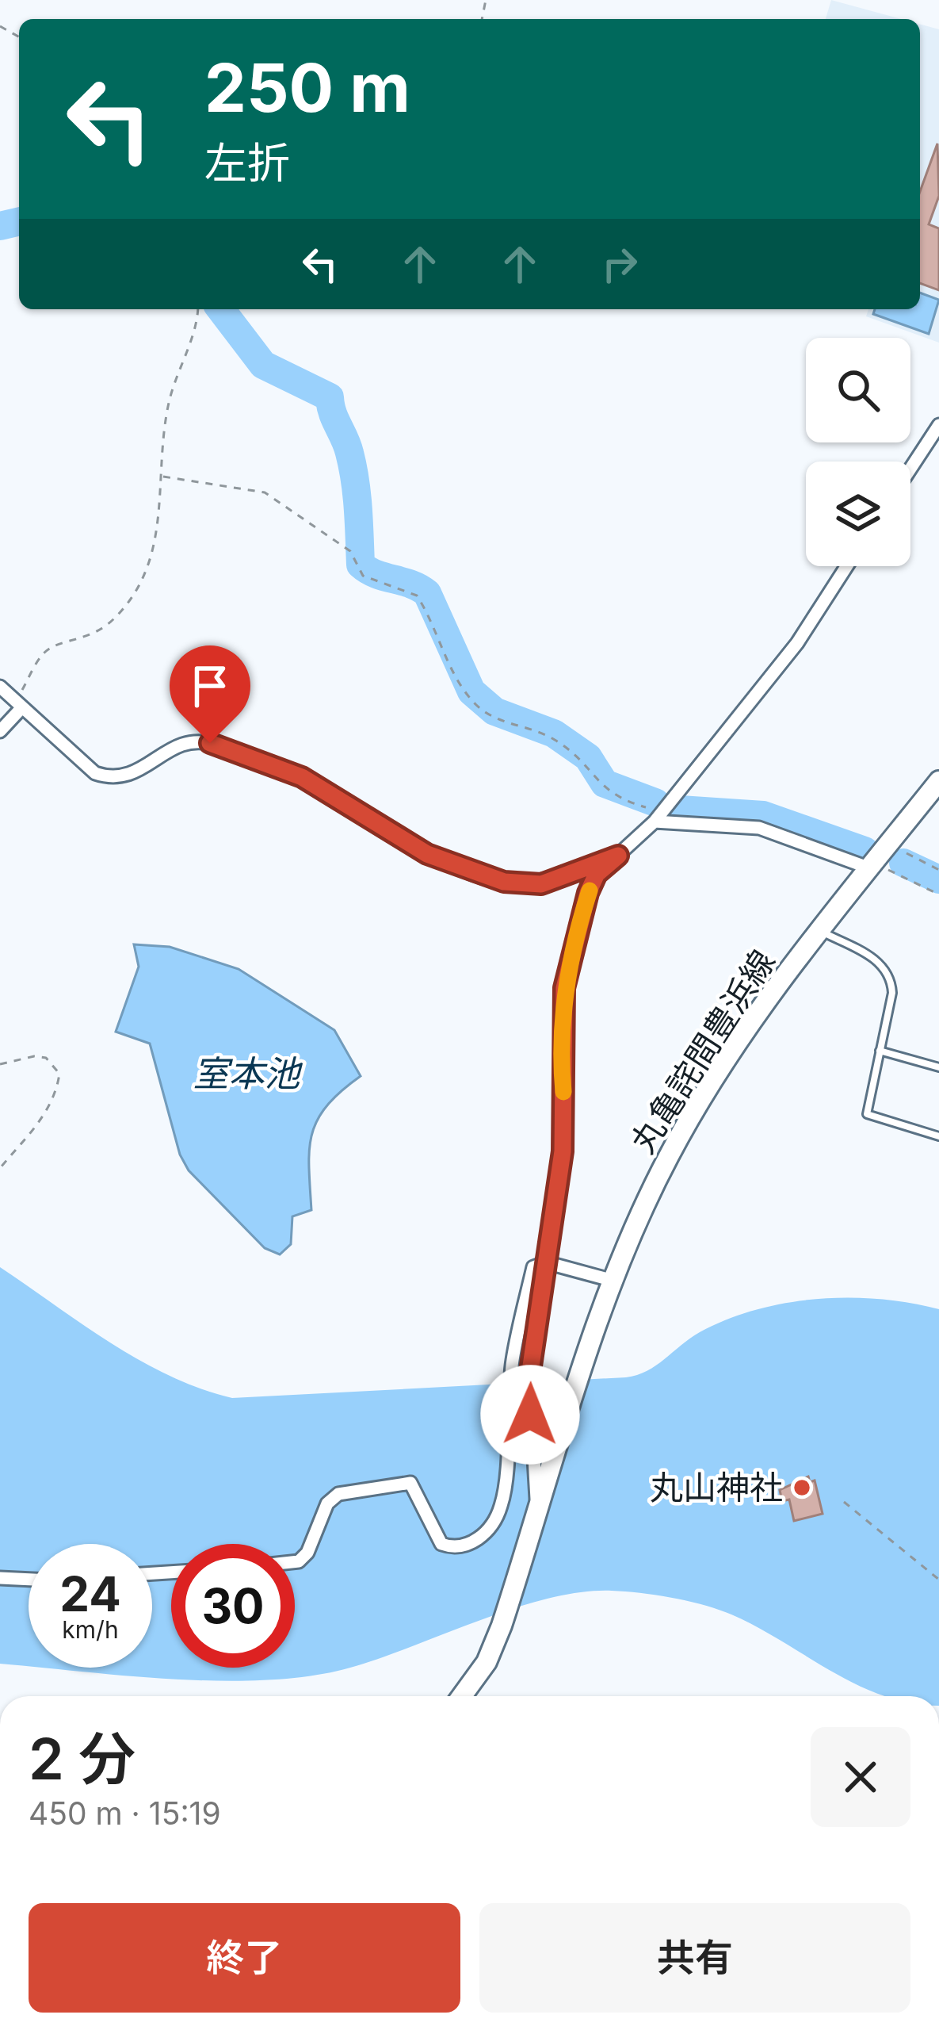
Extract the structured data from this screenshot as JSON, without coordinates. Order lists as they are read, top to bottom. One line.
{"streets":{"main road":["丸亀詫間豊浜線"]},"water":["室本池"],"places":["丸山神社"],"page":{"turn":["250 m","左折"],"speed":"24 km/h","limit":"30","heading":["2 分","450 m · 15:19"],"buttons":["終了","共有"]}}
